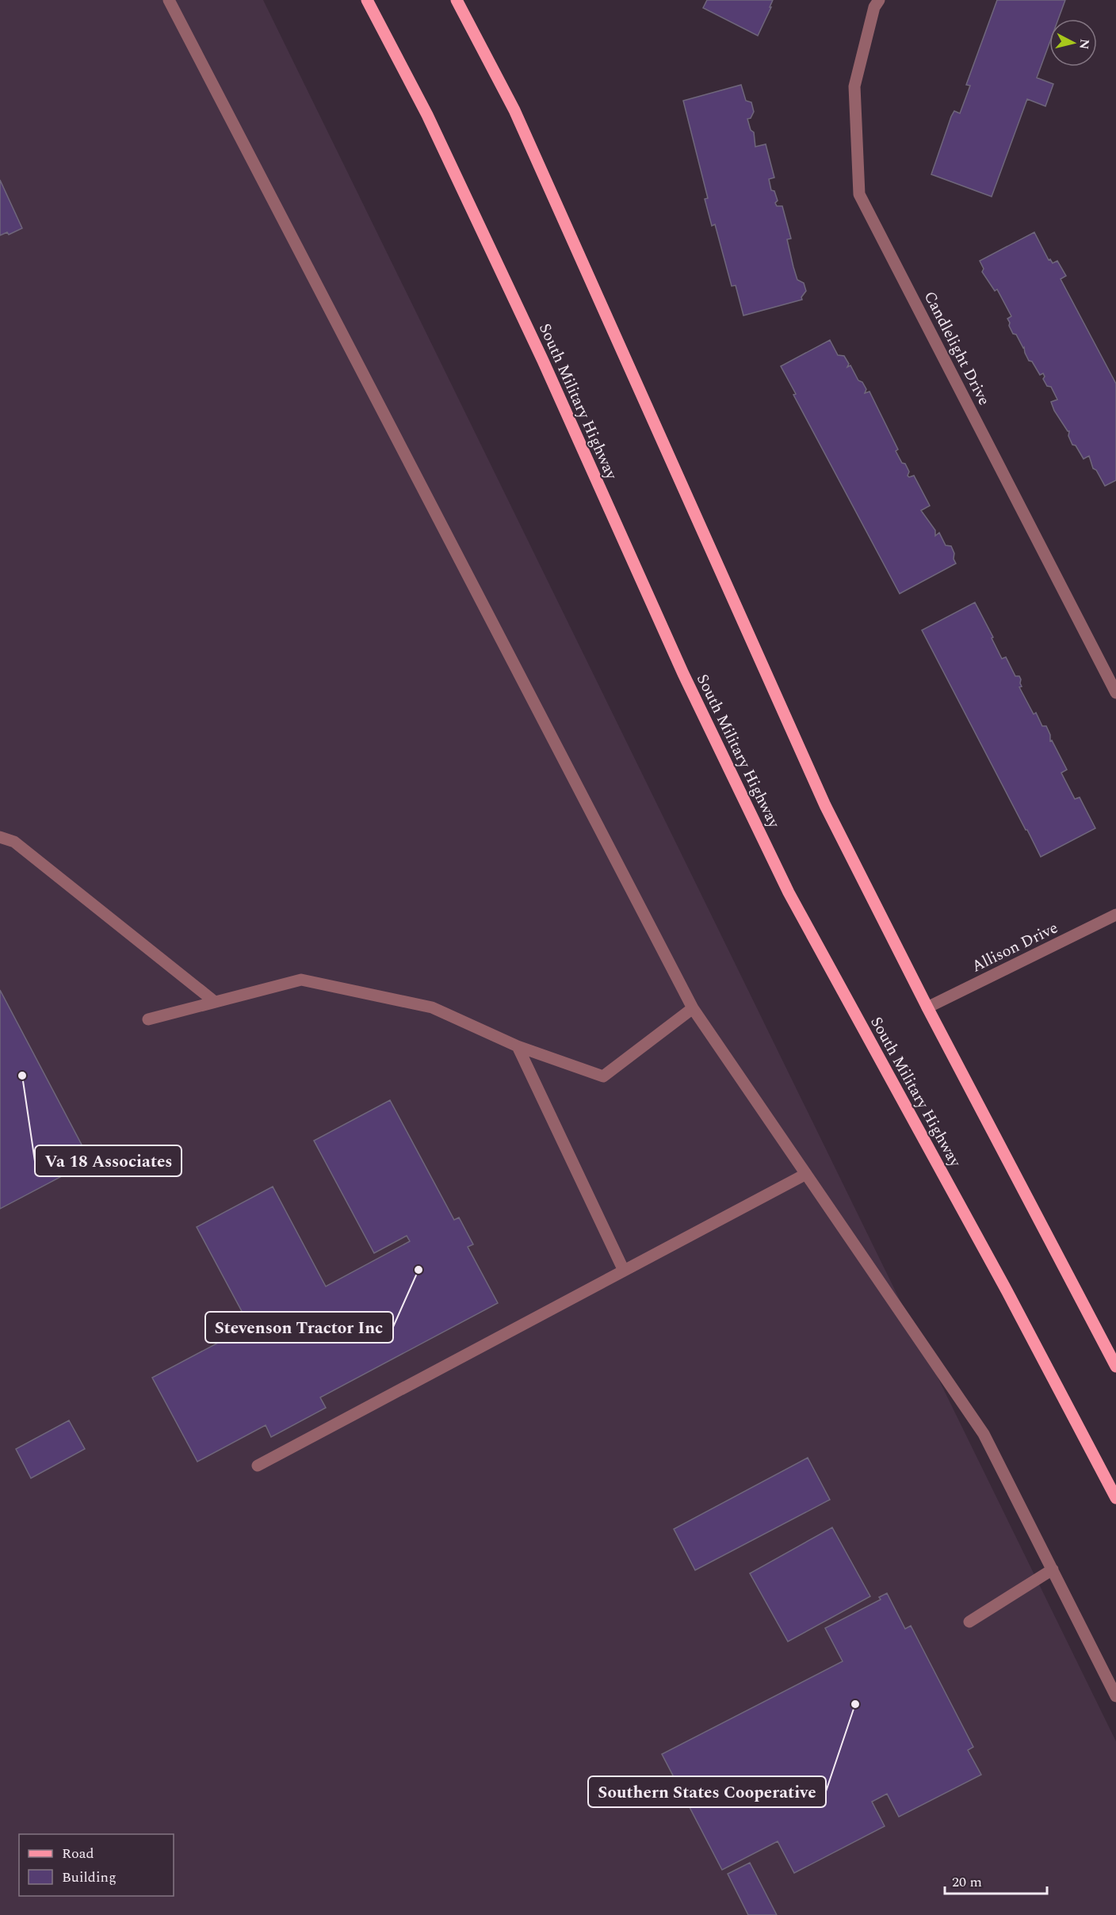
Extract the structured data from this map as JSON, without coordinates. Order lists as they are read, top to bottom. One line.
{"streets":{"main road":["South Military Highway"],"street":["Candlelight Drive","Allison Drive"]},"places":["Va 18 Associates","Stevenson Tractor Inc","Southern States Cooperative"],"legend":["Road","Building"],"scale_bar":"20 m","north":"right"}
